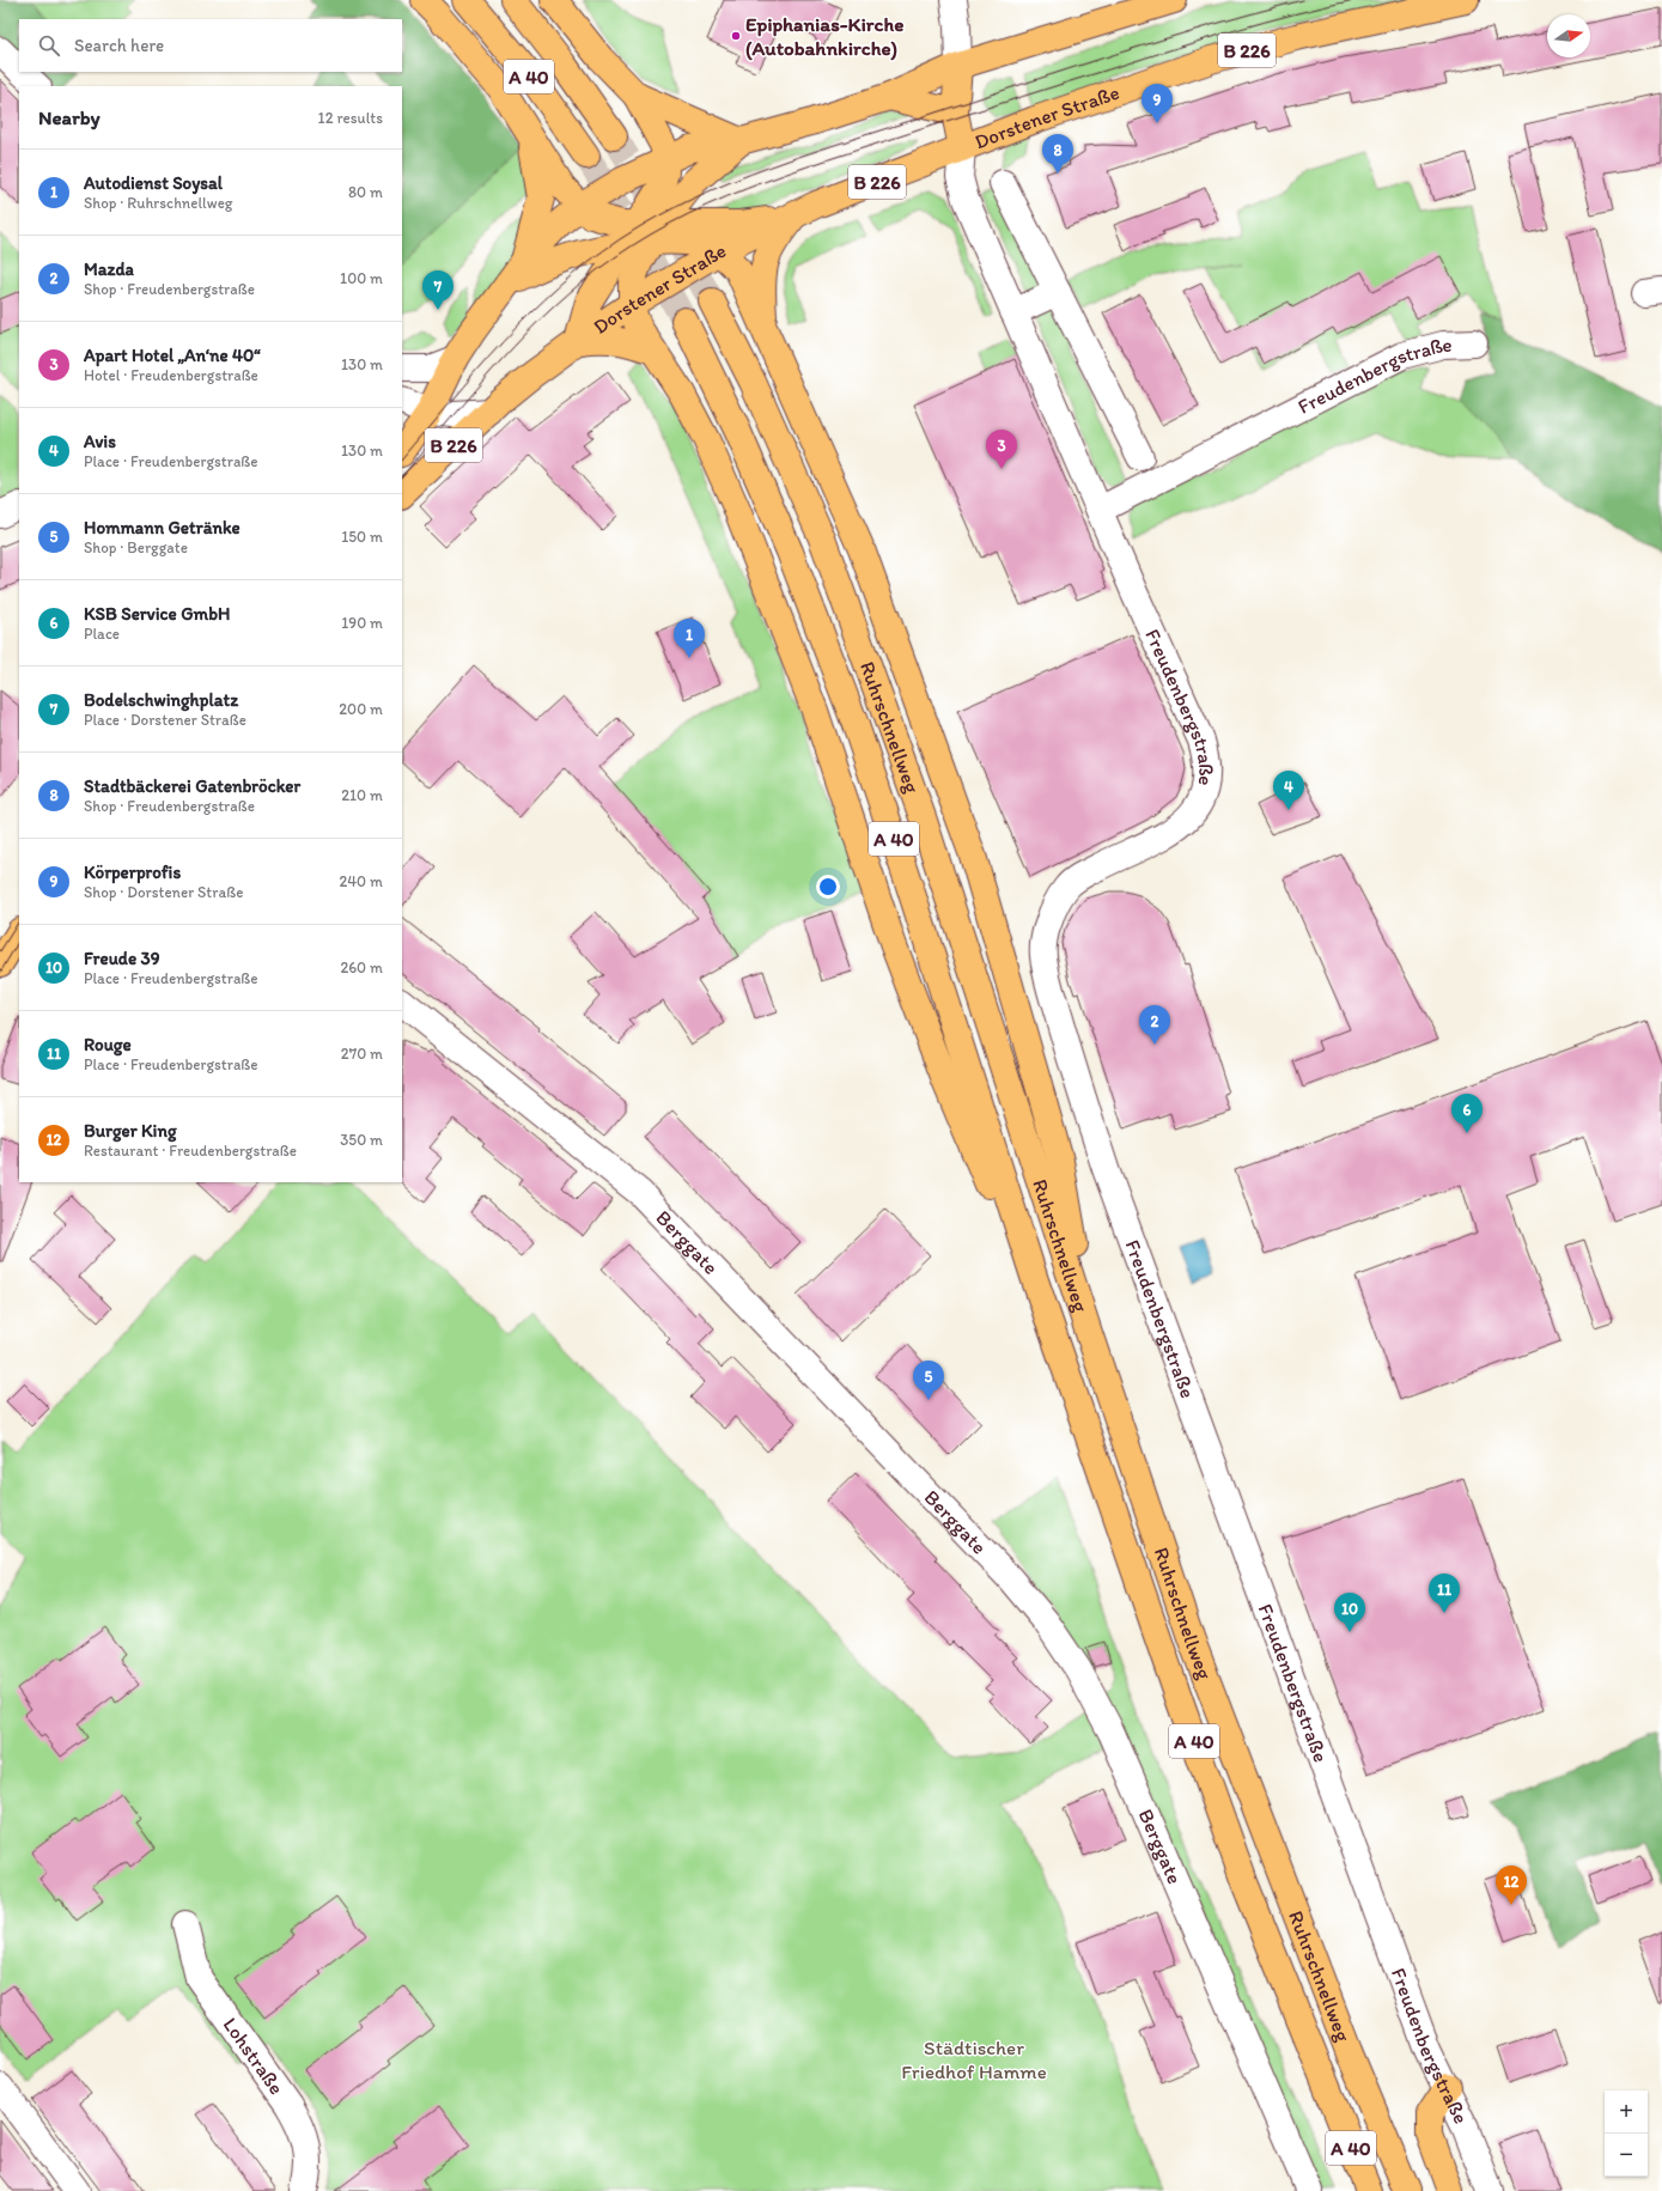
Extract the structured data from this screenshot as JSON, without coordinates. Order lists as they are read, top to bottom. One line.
{"streets":{"main road":["B 226","A 40","Dorstener Straße","Ruhrschnellweg"],"street":["Freudenbergstraße","Berggate","Lohstraße"]},"crossings":[["B 226","Dorstener Straße"],["A 40","Ruhrschnellweg"],["Dorstener Straße","Freudenbergstraße"]],"parks":["Städtischer Friedhof Hamme"],"places":["Epiphanias-Kirche (Autobahnkirche)"],"north":"right","page":{"search":"Search here","pins":["9","8","7","3","1","4","2","6","5","11","10","12"],"heading":["Nearby","12 results"],"list":[{"mark":"1","name":"Autodienst Soysal","note":"Shop · Ruhrschnellweg","value":"80 m"},{"mark":"2","name":"Mazda","note":"Shop · Freudenbergstraße","value":"100 m"},{"mark":"3","name":"Apart Hotel „An‘ne 40“","note":"Hotel · Freudenbergstraße","value":"130 m"},{"mark":"4","name":"Avis","note":"Place · Freudenbergstraße","value":"130 m"},{"mark":"5","name":"Hommann Getränke","note":"Shop · Berggate","value":"150 m"},{"mark":"6","name":"KSB Service GmbH","note":"Place","value":"190 m"},{"mark":"7","name":"Bodelschwinghplatz","note":"Place · Dorstener Straße","value":"200 m"},{"mark":"8","name":"Stadtbäckerei Gatenbröcker","note":"Shop · Freudenbergstraße","value":"210 m"},{"mark":"9","name":"Körperprofis","note":"Shop · Dorstener Straße","value":"240 m"},{"mark":"10","name":"Freude 39","note":"Place · Freudenbergstraße","value":"260 m"},{"mark":"11","name":"Rouge","note":"Place · Freudenbergstraße","value":"270 m"},{"mark":"12","name":"Burger King","note":"Restaurant · Freudenbergstraße","value":"350 m"}],"map_buttons":["+","−"]}}
